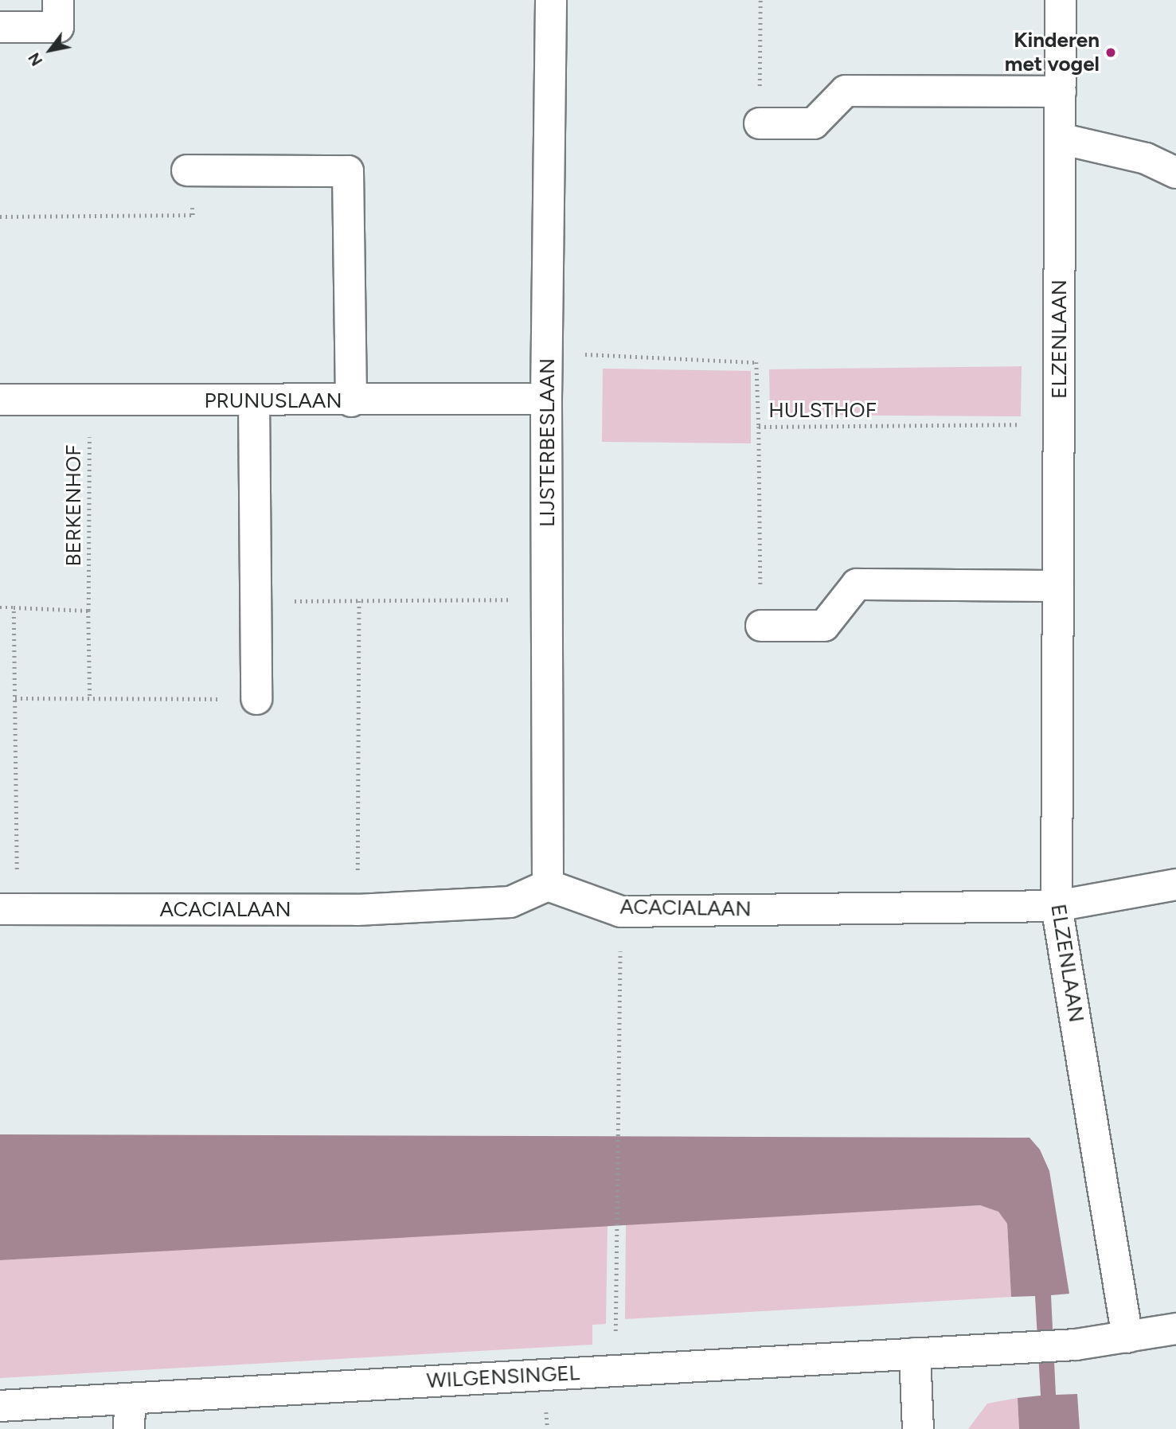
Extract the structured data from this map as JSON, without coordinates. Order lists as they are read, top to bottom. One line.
{"streets":{"street":["ELZENLAAN","PRUNUSLAAN","LIJSTERBESLAAN","ACACIALAAN","WILGENSINGEL"],"path":["HULSTHOF","BERKENHOF"]},"crossings":[["ELZENLAAN","HULSTHOF"],["ELZENLAAN","ACACIALAAN"],["ELZENLAAN","WILGENSINGEL"],["PRUNUSLAAN","LIJSTERBESLAAN"],["PRUNUSLAAN","BERKENHOF"],["HULSTHOF","LIJSTERBESLAAN"],["LIJSTERBESLAAN","ACACIALAAN"]],"places":["Kinderen met vogel"],"north":"bottom left"}
